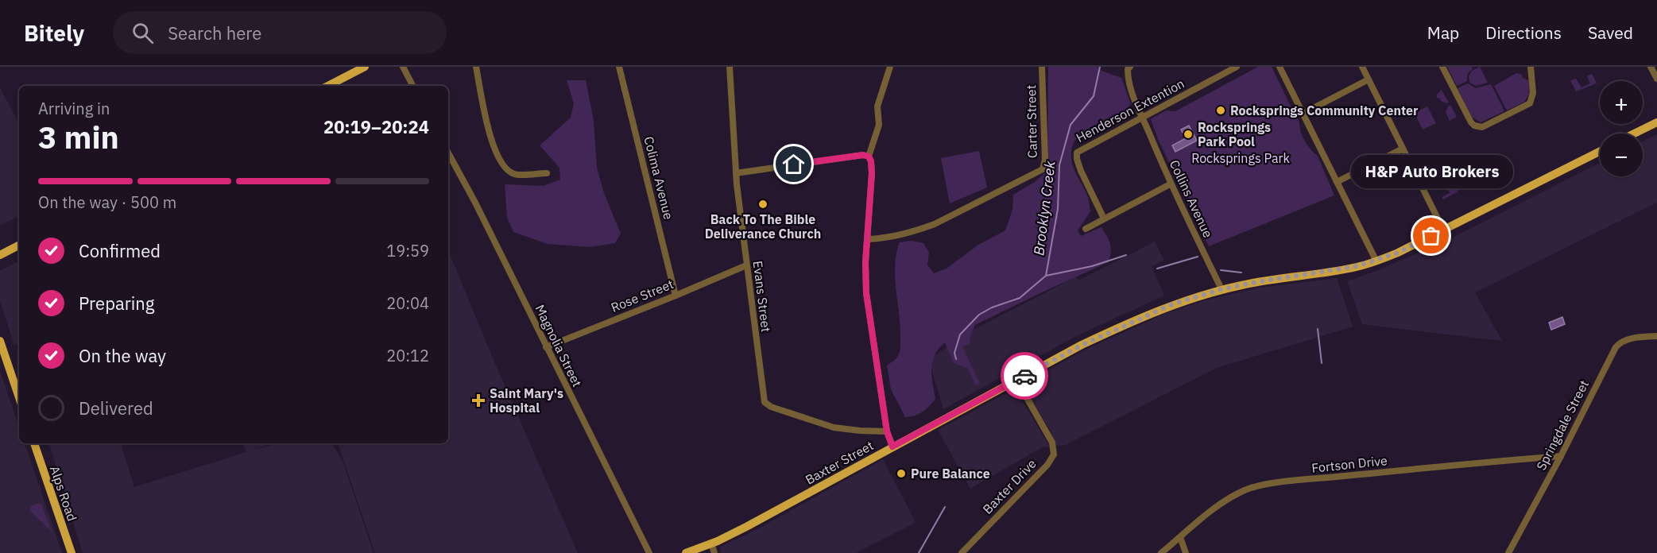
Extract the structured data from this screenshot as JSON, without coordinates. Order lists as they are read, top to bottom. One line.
{"streets":{"main road":["Baxter Street","Alps Road"],"street":["Henderson Extention","Carter Street","Colima Avenue","Collins Avenue","Rose Street","Evans Street","Magnolia Street","Springdale Street","Fortson Drive","Baxter Drive"]},"crossings":[["Henderson Extention","Collins Avenue"],["Colima Avenue","Rose Street"],["Collins Avenue","Baxter Street"],["Rose Street","Evans Street"],["Rose Street","Magnolia Street"],["Springdale Street","Fortson Drive"],["Baxter Street","Baxter Drive"]],"water":["Brooklyn Creek"],"parks":["Rocksprings Park"],"places":{"other":["Rocksprings Community Center","Rocksprings Park Pool","Back To The Bible Deliverance Church","H&P Auto Brokers","Pure Balance"],"health":["Saint Mary's Hospital"]},"page":{"header":"Bitely","search":"Search here","nav":["Map","Directions","Saved"],"map_buttons":["+","−"],"heading":["3 min","Arriving in","20:19–20:24"],"bubble":"H&P Auto Brokers","bar":"On the way · 500 m","list":[["Confirmed","19:59"],["Preparing","20:04"],["On the way","20:12"],"Delivered"]}}
